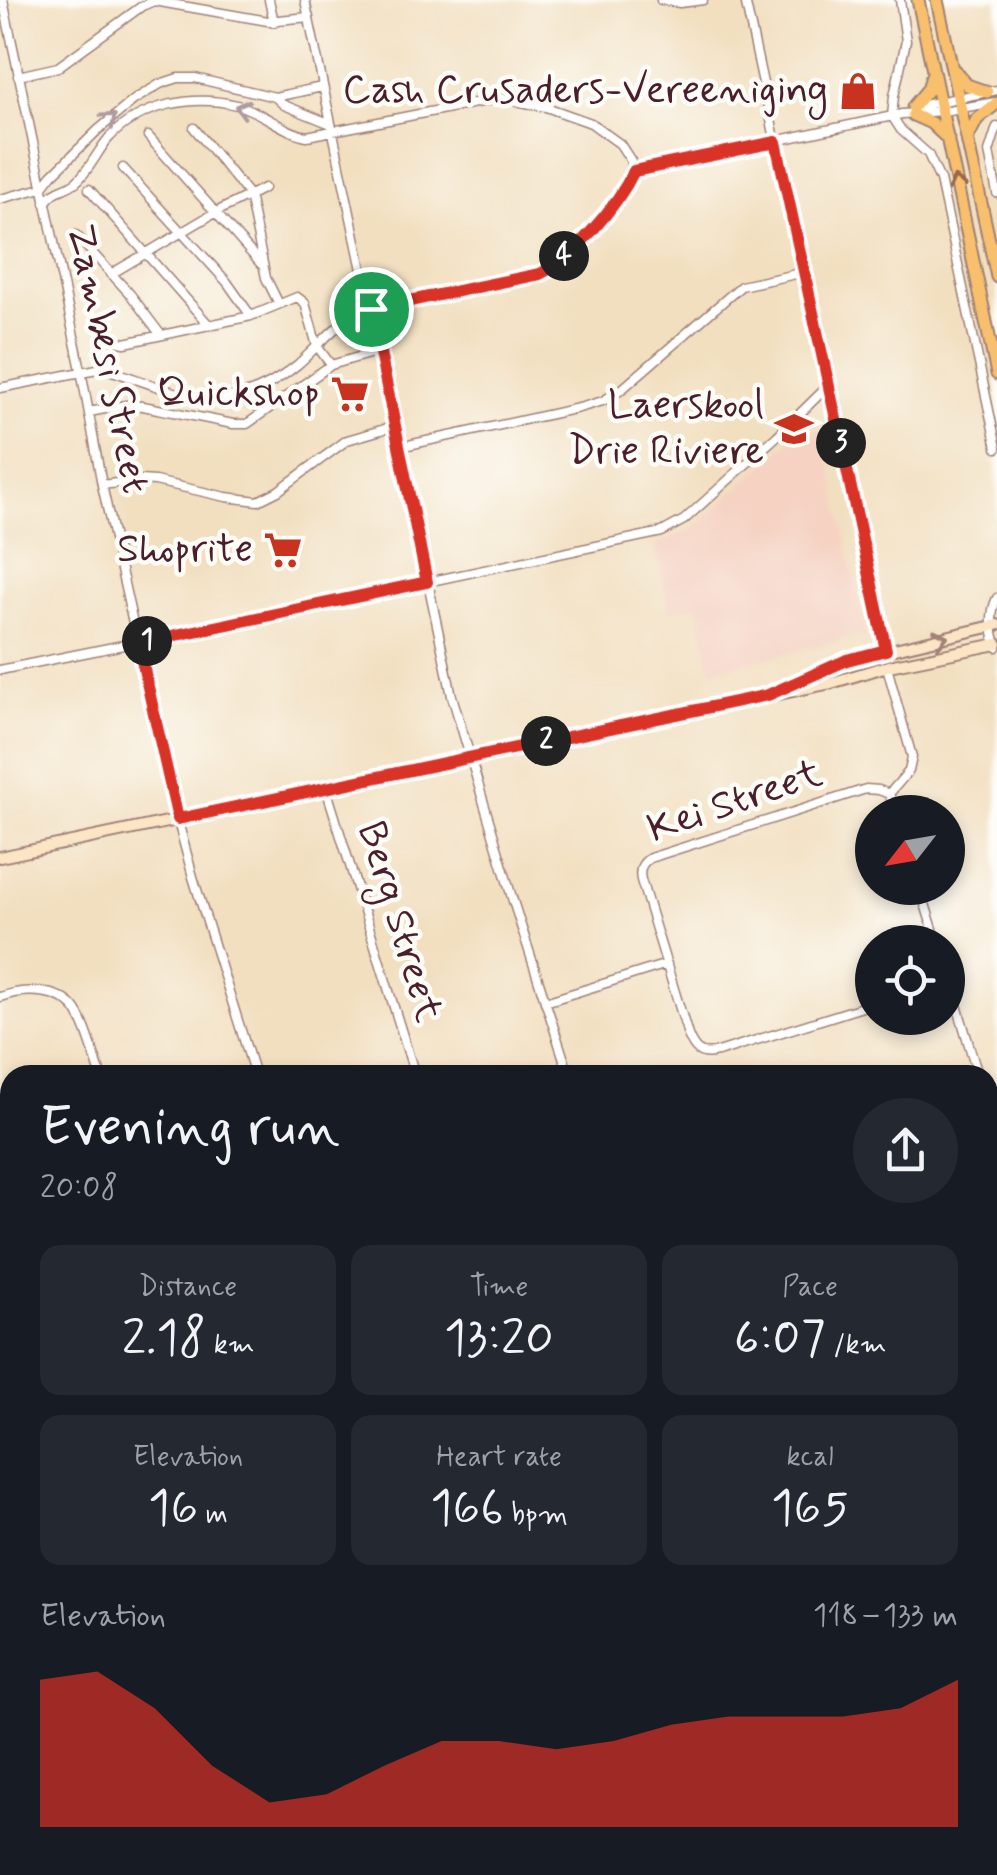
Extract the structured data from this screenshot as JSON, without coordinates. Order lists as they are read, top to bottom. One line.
{"streets":{"street":["Zambesi Street","Kei Street","Berg Street"]},"places":{"shop":["Cash Crusaders-Vereeniging"],"supermarket":["Quickshop","Shoprite"],"school or university":["Laerskool Drie Riviere"]},"north":"bottom left","page":{"pins":["4","3","1","2"],"heading":["Evening run","20:08"],"stats":[["Distance","2.18 km"],["Time","13:20"],["Pace","6:07 /km"],["Elevation","16 m"],["Heart rate","166 bpm"],["kcal","165"]],"chart":["Elevation","118–133 m"]}}
